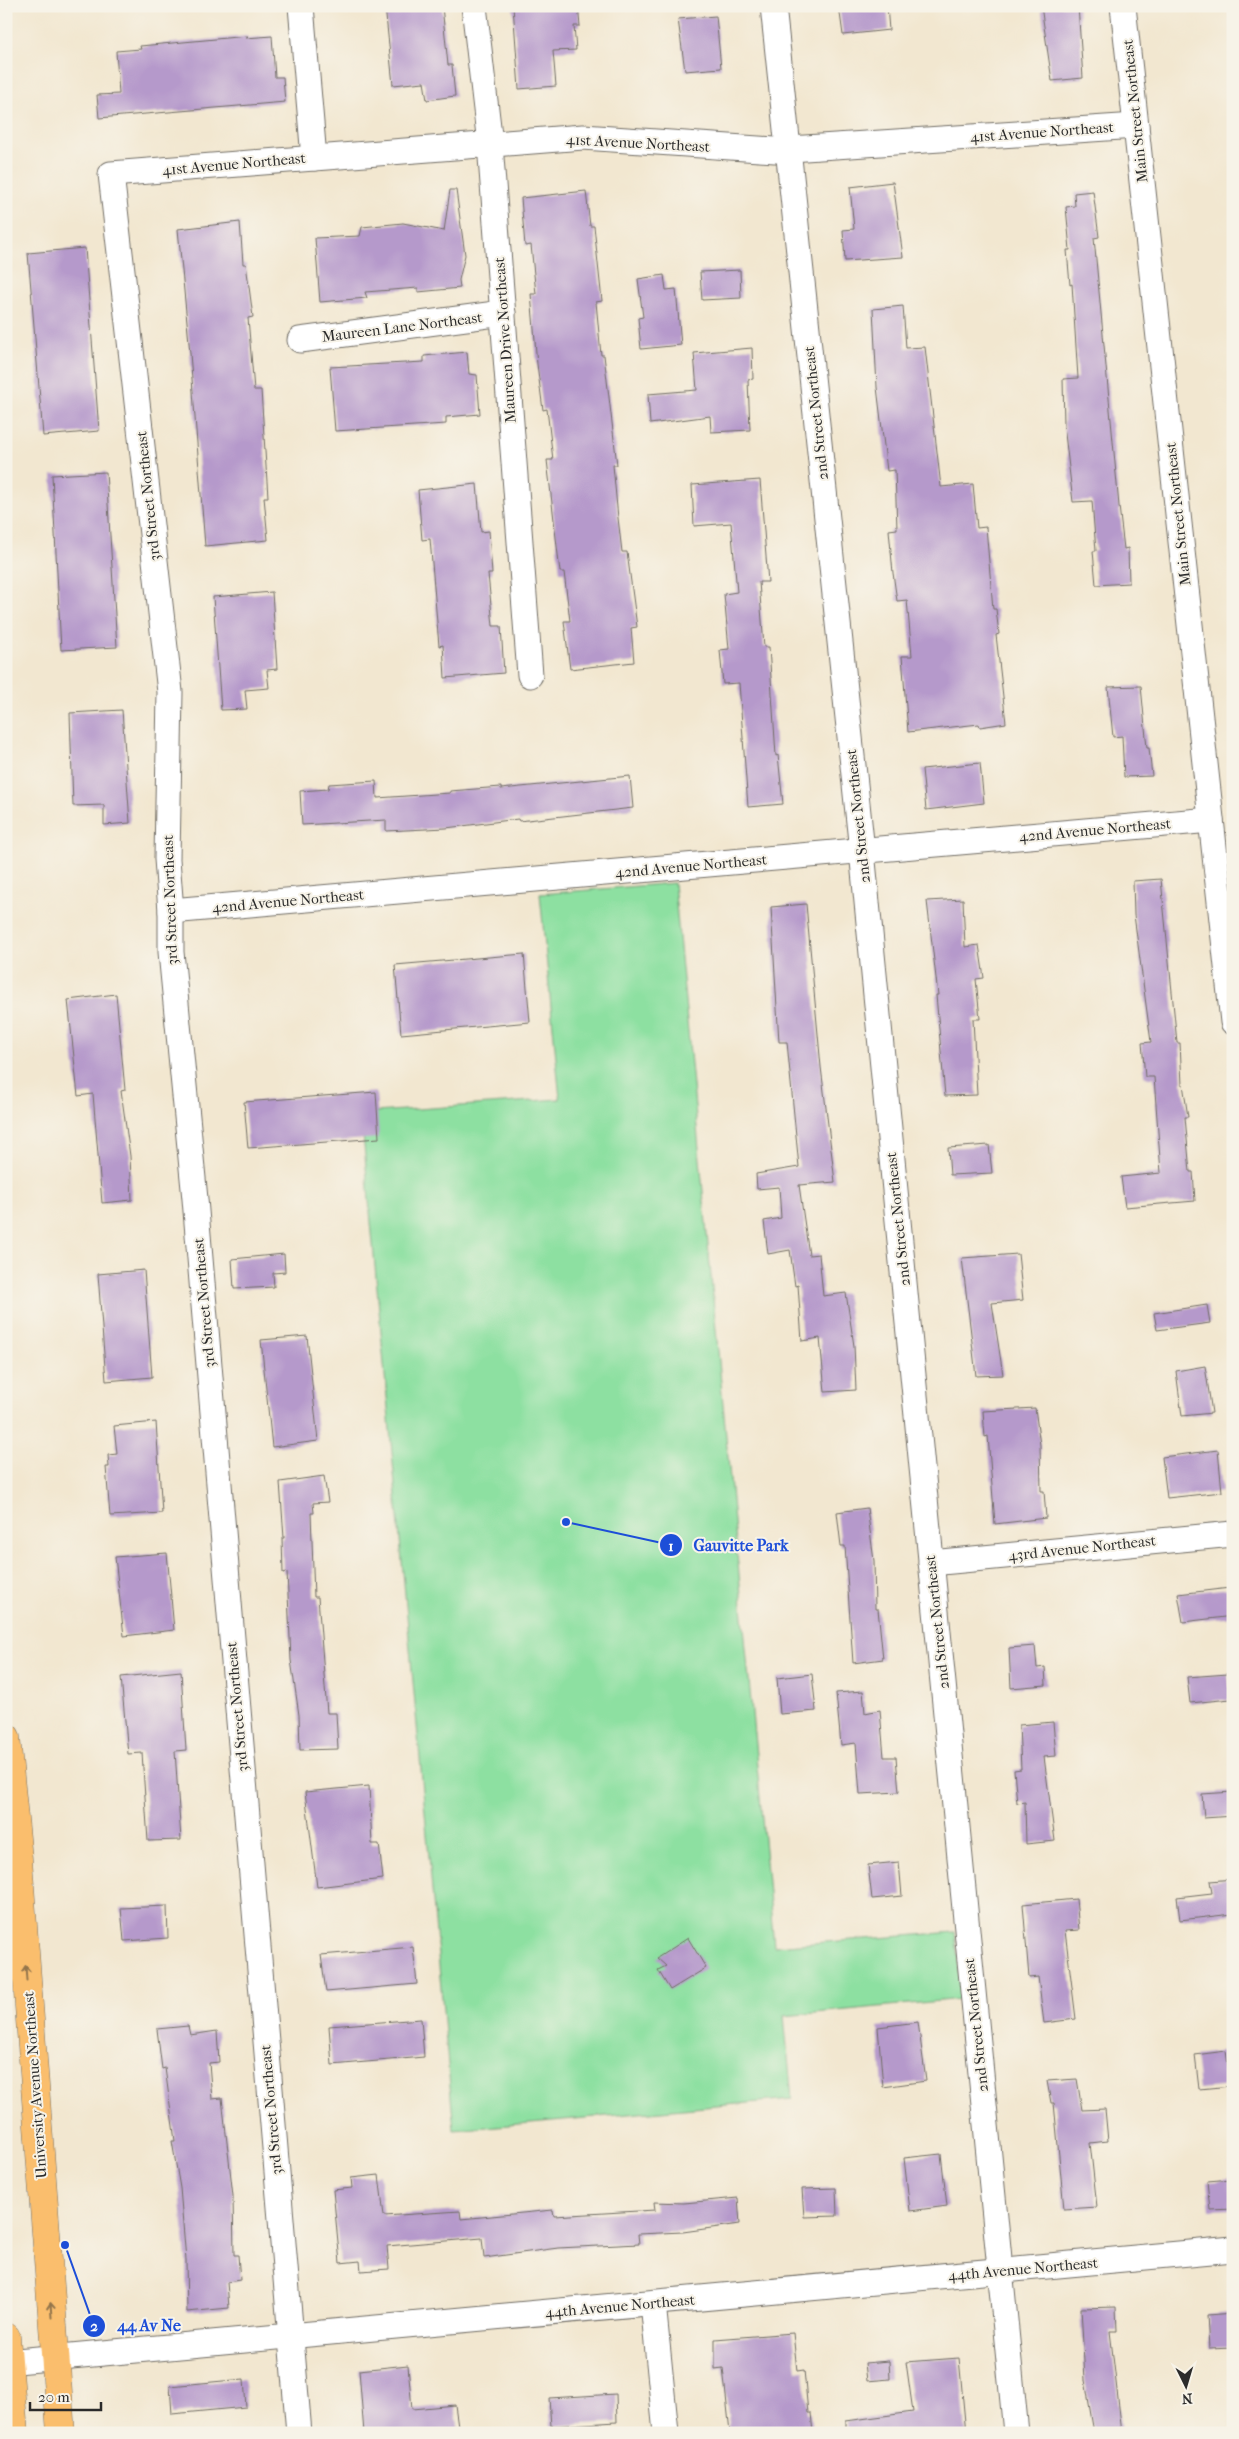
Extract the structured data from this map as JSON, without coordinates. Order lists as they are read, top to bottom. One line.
{"streets":{"main road":["University Avenue Northeast"],"street":["Main Street Northeast","41st Avenue Northeast","Maureen Lane Northeast","Maureen Drive Northeast","2nd Street Northeast","3rd Street Northeast","42nd Avenue Northeast","43rd Avenue Northeast","44th Avenue Northeast"]},"crossings":[["Main Street Northeast","41st Avenue Northeast"],["Main Street Northeast","42nd Avenue Northeast"],["41st Avenue Northeast","Maureen Drive Northeast"],["41st Avenue Northeast","2nd Street Northeast"],["41st Avenue Northeast","3rd Street Northeast"],["Maureen Lane Northeast","Maureen Drive Northeast"],["2nd Street Northeast","42nd Avenue Northeast"],["2nd Street Northeast","43rd Avenue Northeast"],["2nd Street Northeast","44th Avenue Northeast"],["3rd Street Northeast","42nd Avenue Northeast"],["3rd Street Northeast","44th Avenue Northeast"],["University Avenue Northeast","44th Avenue Northeast"]],"one_way":["University Avenue Northeast"],"places":["Gauvitte Park","44 Av Ne"],"scale_bar":"20 m","north":"bottom"}
